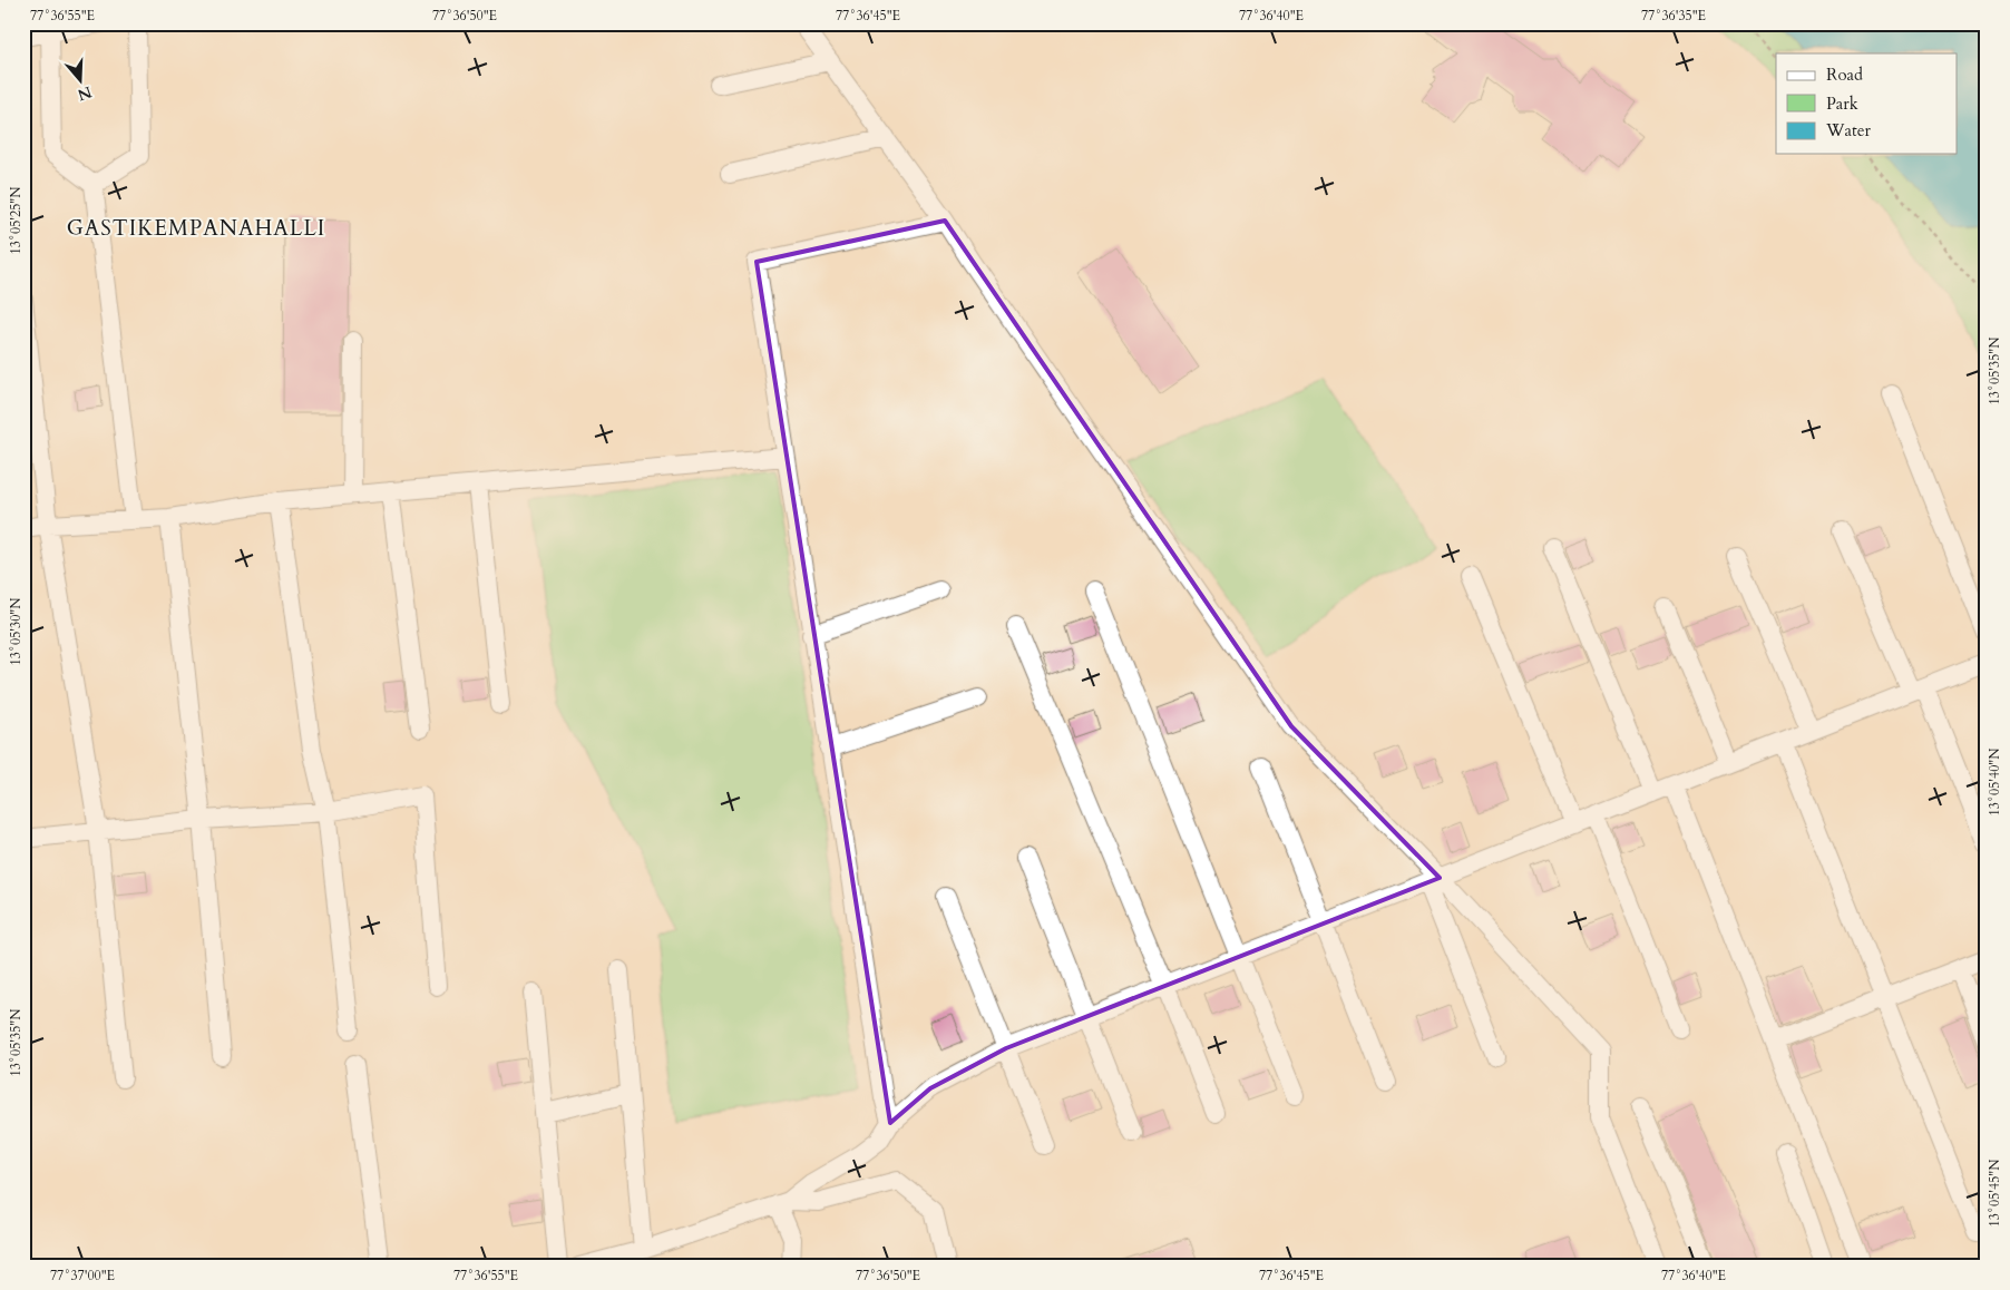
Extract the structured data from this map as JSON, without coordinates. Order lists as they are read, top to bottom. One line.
{"districts":["GASTIKEMPANAHALLI"],"legend":["Road","Park","Water"],"north":"bottom","coordinates":["77°36'55\"E","77°36'50\"E","77°36'45\"E","77°36'40\"E","77°36'35\"E","13°05'25\"N","13°05'35\"N","13°05'30\"N","13°05'40\"N","13°05'45\"N","77°37'00\"E"]}
